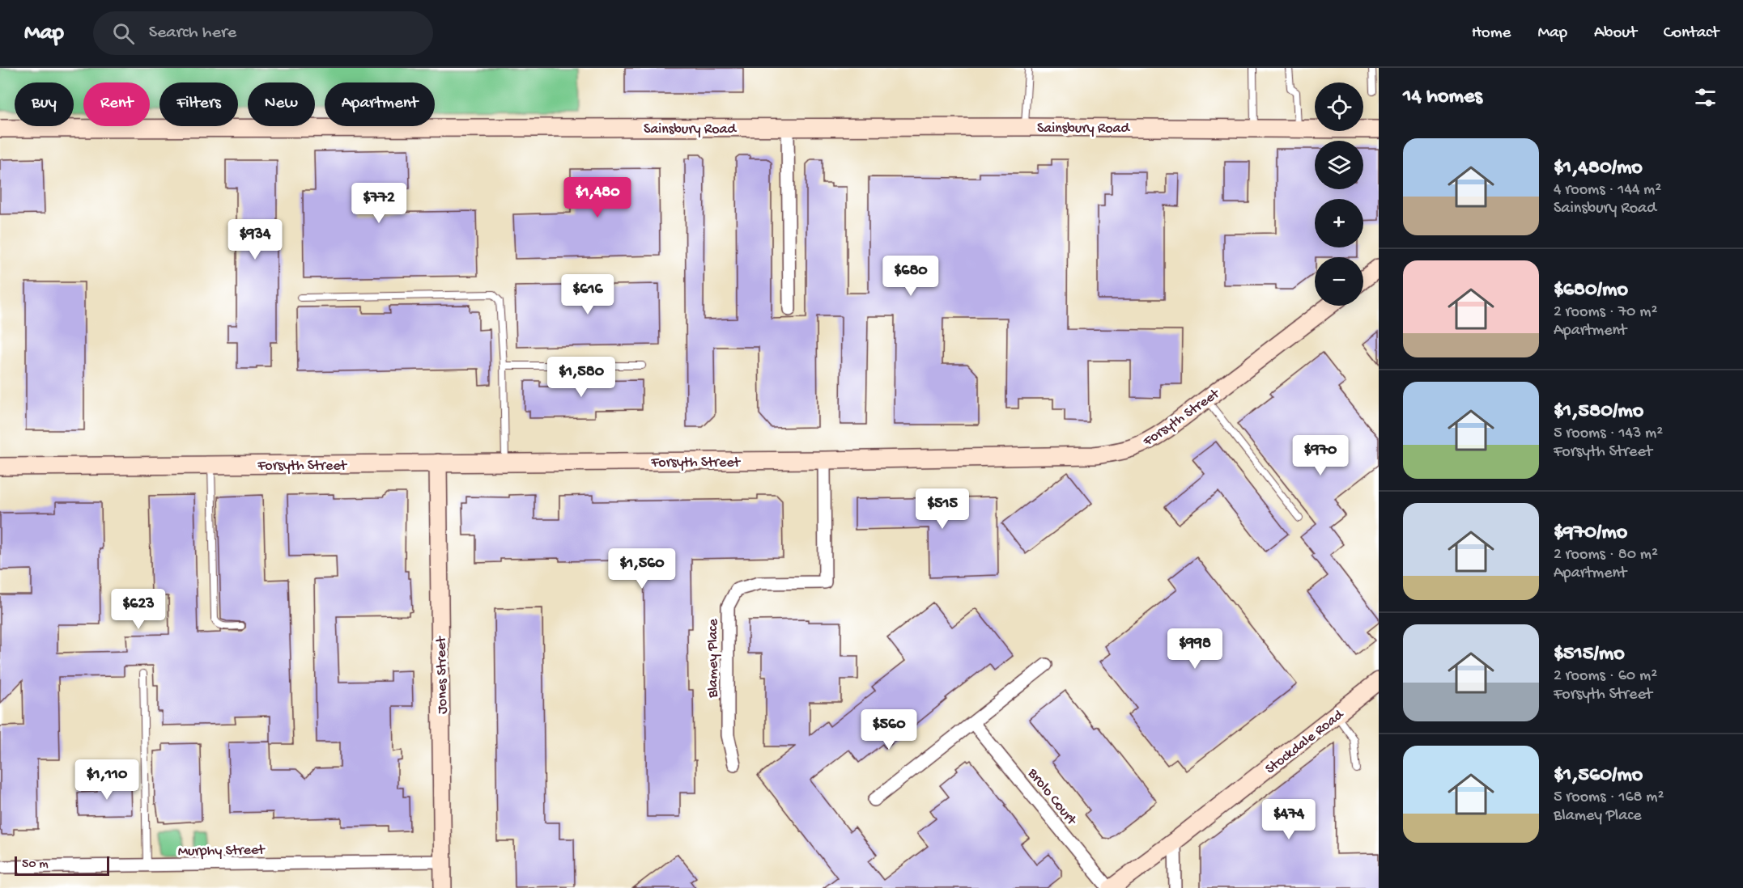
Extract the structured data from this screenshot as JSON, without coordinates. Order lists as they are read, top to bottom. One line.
{"streets":{"street":["Sainsbury Road","Forsyth Street","Blamey Place","Jones Street","Stockdale Road","Brolo Court","Murphy Street"]},"crossings":[["Forsyth Street","Blamey Place"],["Forsyth Street","Jones Street"],["Jones Street","Murphy Street"],["Stockdale Road","Brolo Court"]],"scale_bar":"50 m","page":{"header":"Map","search":"Search here","nav":["Home","Map","About","Contact"],"heading":"14 homes","map_buttons":["+","−"],"chip":["Buy","Rent","Filters","New","Apartment"],"list":[{"name":"$1,480/mo","note":"4 rooms · 144 m² · Sainsbury Road"},{"name":"$680/mo","note":"2 rooms · 70 m² · Apartment"},{"name":"$1,580/mo","note":"5 rooms · 143 m² · Forsyth Street"},{"name":"$970/mo","note":"2 rooms · 80 m² · Apartment"},{"name":"$515/mo","note":"2 rooms · 60 m² · Forsyth Street"},{"name":"$1,560/mo","note":"5 rooms · 168 m² · Blamey Place"}],"price":["$1,480","$772","$934","$680","$616","$1,580","$970","$515","$1,560","$623","$998","$560","$1,110","$474"],"scale":"50 m"}}
